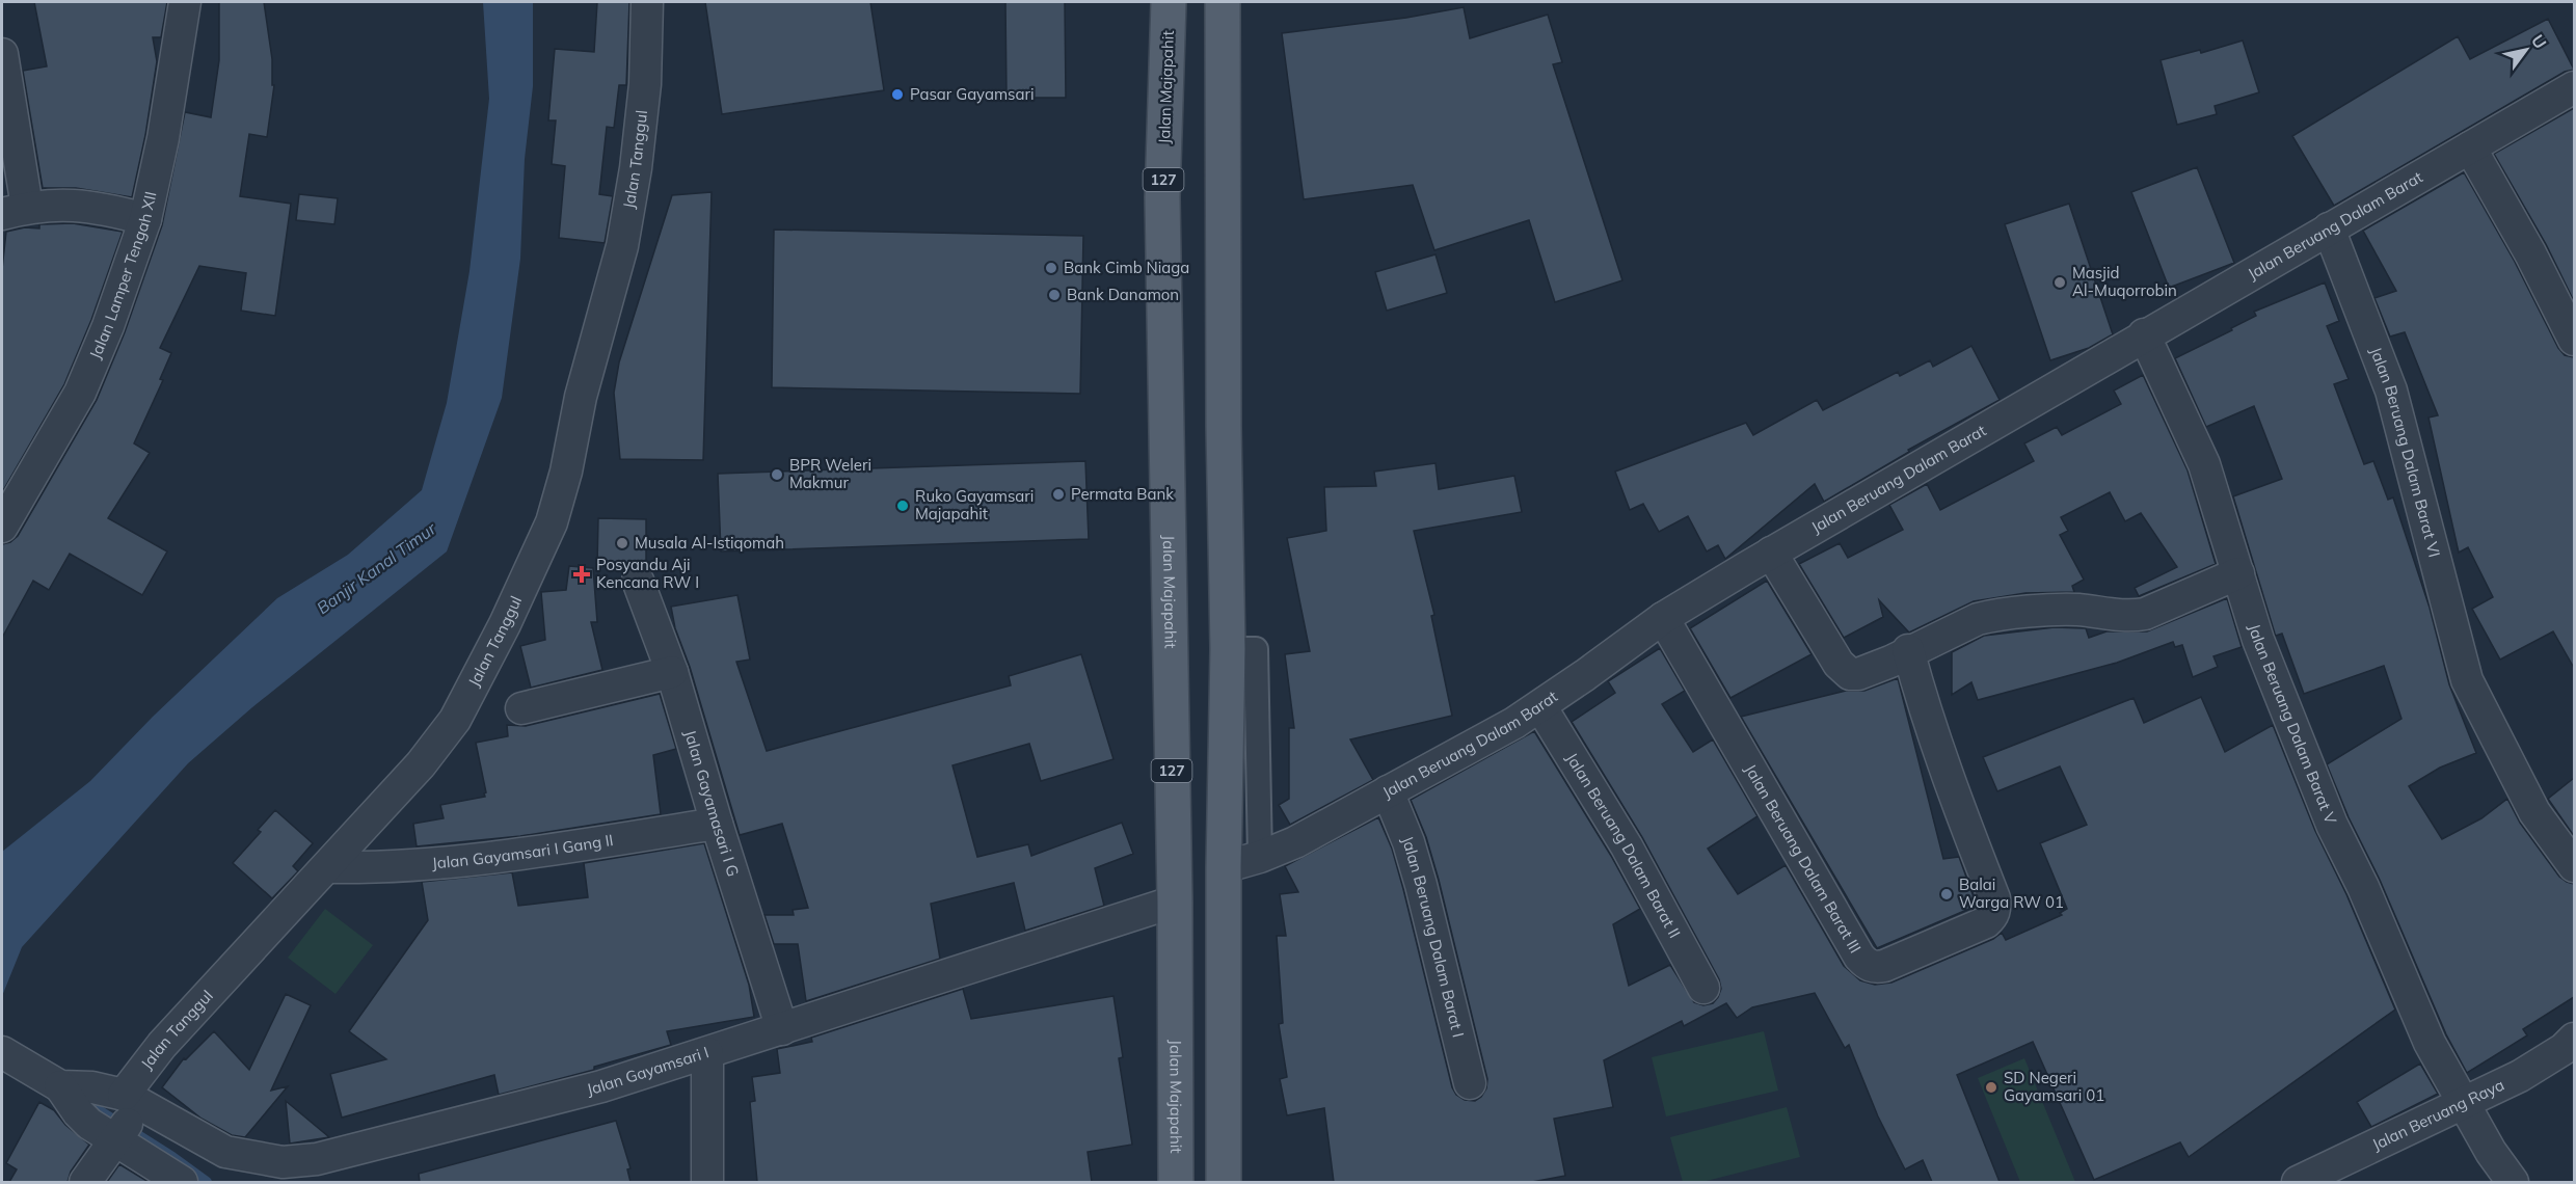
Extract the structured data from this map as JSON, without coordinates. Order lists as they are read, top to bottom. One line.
{"streets":{"main road":["Jalan Majapahit","127"],"street":["Jalan Tanggul","Jalan Beruang Dalam Barat","Jalan Lamper Tengah XII","Jalan Beruang Dalam Barat VI","Jalan Beruang Dalam Barat V","Jalan Gayamasari I G","Jalan Beruang Dalam Barat II","Jalan Gayamsari I Gang II","Jalan Beruang Dalam Barat III","Jalan Beruang Dalam Barat I","Jalan Gayamsari I","Jalan Beruang Raya"]},"crossings":[["Jalan Majapahit","Jalan Gayamsari I"],["Jalan Tanggul","Jalan Gayamsari I Gang II"],["Jalan Tanggul","Jalan Gayamsari I"],["Jalan Beruang Dalam Barat","Jalan Beruang Dalam Barat VI"],["Jalan Beruang Dalam Barat","Jalan Beruang Dalam Barat V"],["Jalan Beruang Dalam Barat","Jalan Beruang Dalam Barat II"],["Jalan Beruang Dalam Barat","Jalan Beruang Dalam Barat III"],["Jalan Beruang Dalam Barat","Jalan Beruang Dalam Barat I"],["Jalan Beruang Dalam Barat V","Jalan Beruang Raya"],["Jalan Gayamasari I G","Jalan Gayamsari I Gang II"],["Jalan Gayamasari I G","Jalan Gayamsari I"]],"water":["Banjir Kanal Timur"],"places":{"other":["Pasar Gayamsari","Bank Cimb Niaga","Masjid Al-Muqorrobin","Bank Danamon","BPR Weleri Makmur","Permata Bank","Ruko Gayamsari Majapahit","Musala Al-Istiqomah","Balai Warga RW 01","SD Negeri Gayamsari 01"],"health":["Posyandu Aji Kencana RW I"]},"north":"top right"}
